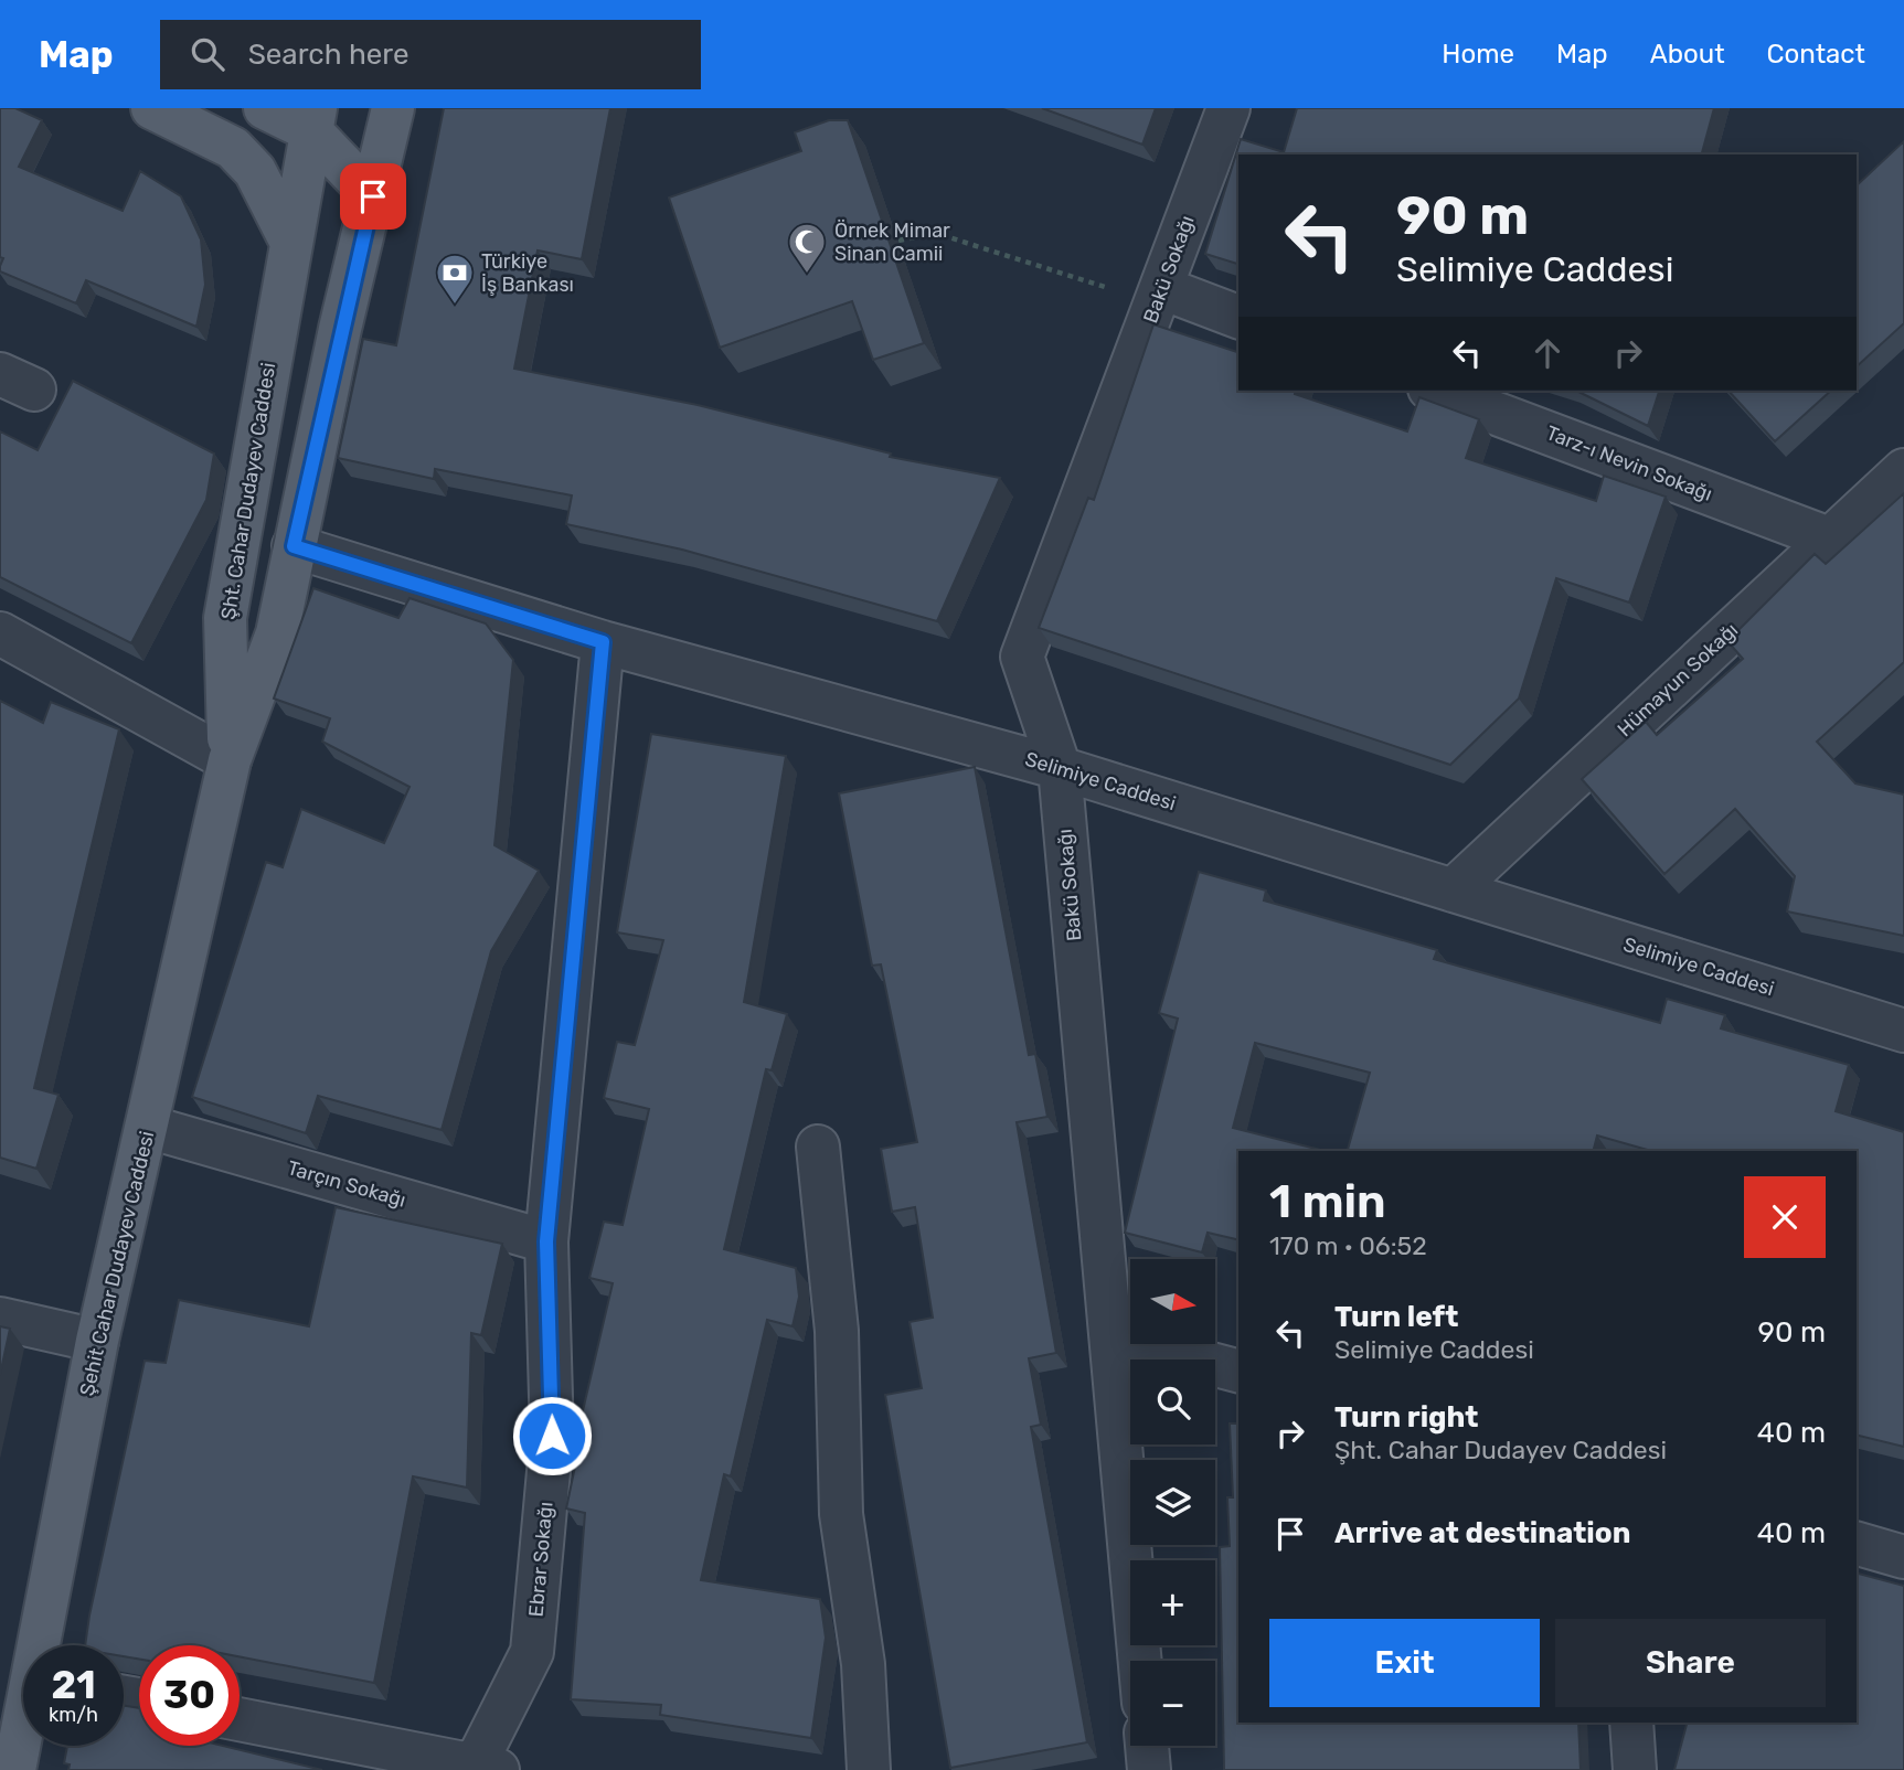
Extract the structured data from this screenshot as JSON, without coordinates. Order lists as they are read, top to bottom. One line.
{"streets":{"main road":["Şht. Cahar Dudayev Caddesi","Şehit Cahar Dudayev Caddesi"],"street":["Bakü Sokağı","Tarz-ı Nevin Sokağı","Hümayun Sokağı","Selimiye Caddesi","Tarçın Sokağı","Ebrar Sokağı"]},"crossings":[["Bakü Sokağı","Selimiye Caddesi"],["Tarz-ı Nevin Sokağı","Hümayun Sokağı"],["Şht. Cahar Dudayev Caddesi","Şehit Cahar Dudayev Caddesi"],["Hümayun Sokağı","Selimiye Caddesi"],["Selimiye Caddesi","Ebrar Sokağı"],["Tarçın Sokağı","Şehit Cahar Dudayev Caddesi"],["Tarçın Sokağı","Ebrar Sokağı"]],"places":{"mosque":["Örnek Mimar Sinan Camii"],"bank":["Türkiye İş Bankası"]},"north":"right","page":{"header":"Map","search":"Search here","nav":["Home","Map","About","Contact"],"turn":["90 m","Selimiye Caddesi"],"heading":["1 min","170 m · 06:52"],"map_buttons":["+","−"],"list":[{"name":"Turn left","note":"Selimiye Caddesi","value":"90 m"},{"name":"Turn right","note":"Şht. Cahar Dudayev Caddesi","value":"40 m"},{"name":"Arrive at destination","value":"40 m"}],"buttons":["Exit","Share"],"speed":"21 km/h","limit":"30"}}
